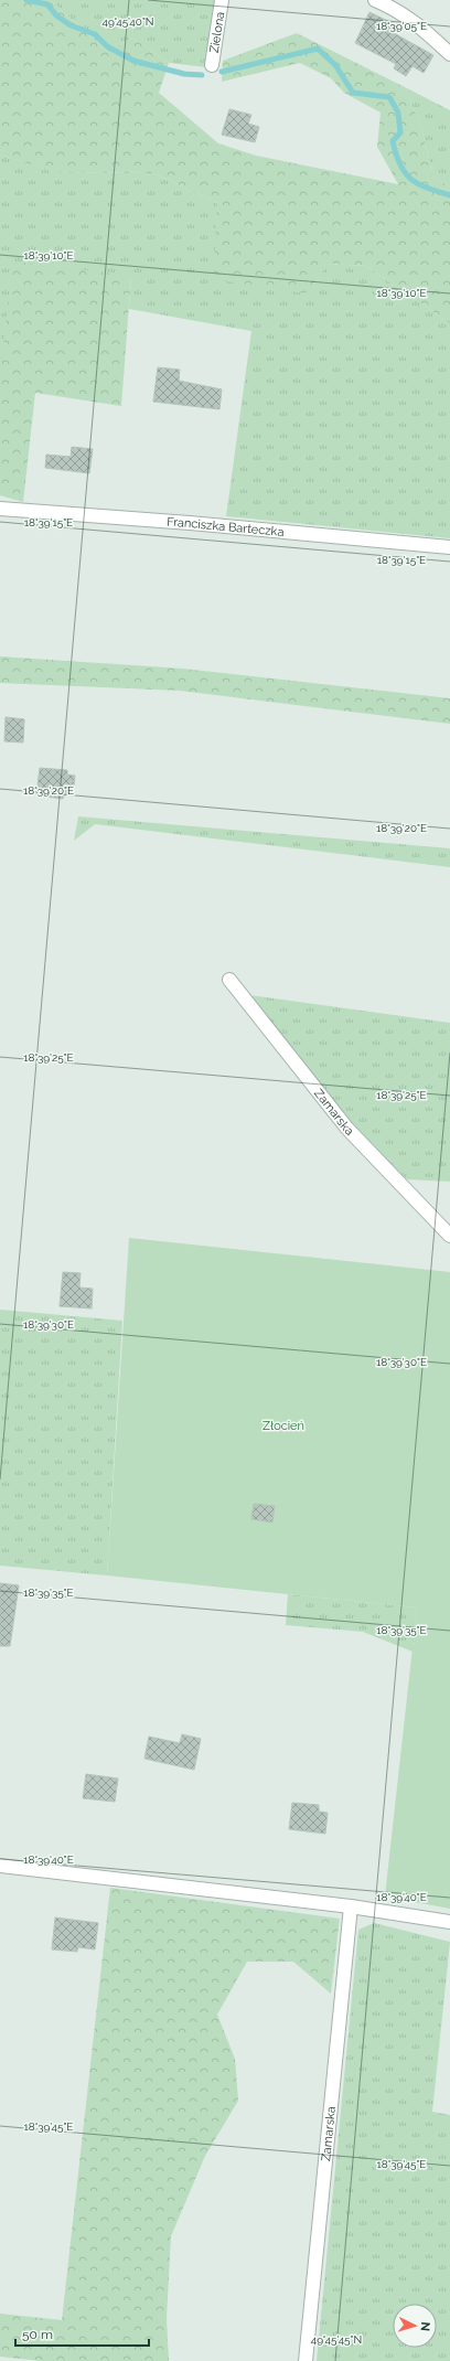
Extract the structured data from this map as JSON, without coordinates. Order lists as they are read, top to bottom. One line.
{"streets":{"street":["Zielona","Franciszka Barteczka","Zamarska"]},"parks":["Złocień"],"scale_bar":"50 m","north":"right","coordinates":["49°45'40\"N","18°39'05\"E","18°39'10\"E","18°39'15\"E","18°39'20\"E","18°39'25\"E","18°39'30\"E","18°39'35\"E","18°39'40\"E","18°39'45\"E","49°45'45\"N"]}
